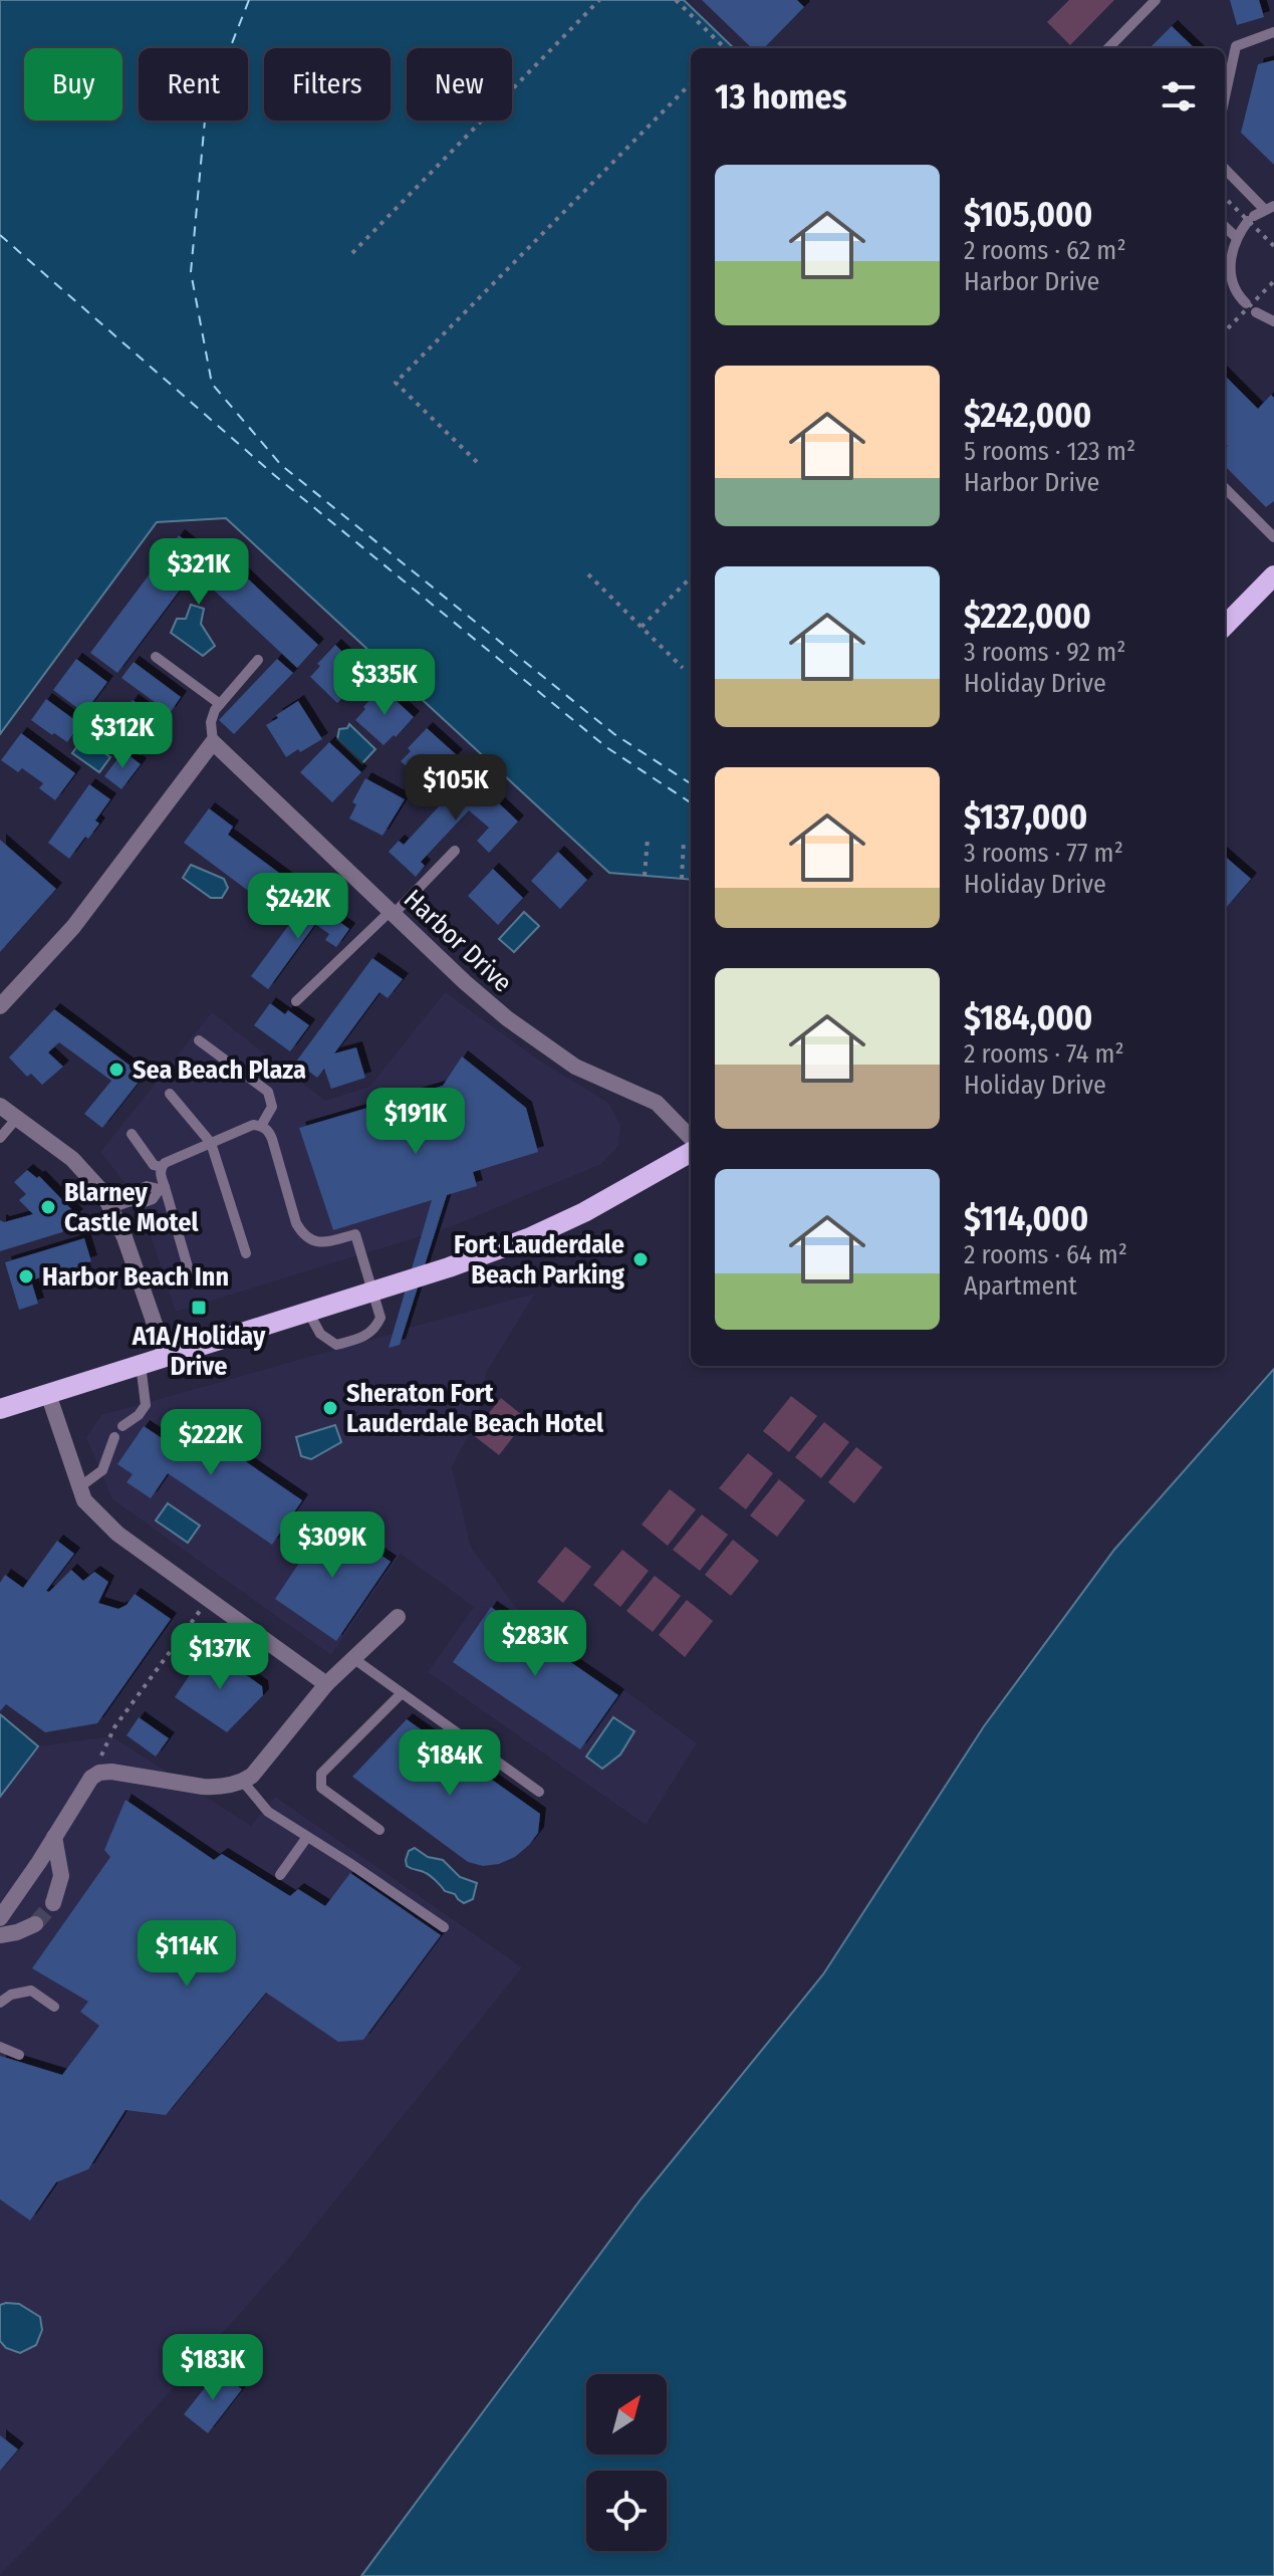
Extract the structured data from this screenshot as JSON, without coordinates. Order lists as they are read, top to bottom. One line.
{"streets":{"street":["Harbor Drive"]},"places":{"other":["Sea Beach Plaza","Blarney Castle Motel","Fort Lauderdale Beach Parking","Harbor Beach Inn","Sheraton Fort Lauderdale Beach Hotel"],"transit":["A1A/Holiday Drive"]},"north":"top right","page":{"chip":["Buy","Rent","Filters","New"],"heading":"13 homes","list":[{"name":"$105,000","note":"2 rooms · 62 m² · Harbor Drive"},{"name":"$242,000","note":"5 rooms · 123 m² · Harbor Drive"},{"name":"$222,000","note":"3 rooms · 92 m² · Holiday Drive"},{"name":"$137,000","note":"3 rooms · 77 m² · Holiday Drive"},{"name":"$184,000","note":"2 rooms · 74 m² · Holiday Drive"},{"name":"$114,000","note":"2 rooms · 64 m² · Apartment"}],"price":["$321K","$335K","$312K","$105K","$242K","$191K","$222K","$309K","$283K","$137K","$184K","$114K","$183K"]}}
